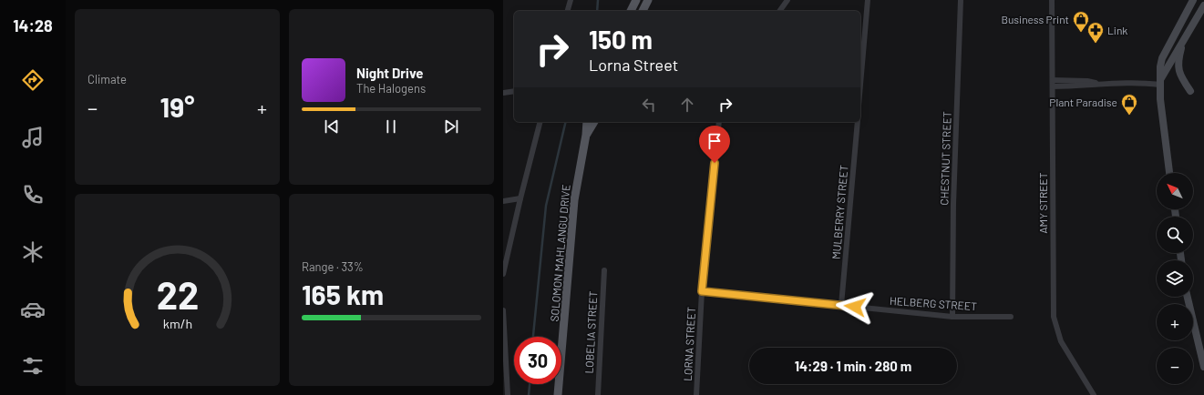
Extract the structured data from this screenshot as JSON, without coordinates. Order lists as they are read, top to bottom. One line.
{"streets":{"main road":["SOLOMON MAHLANGU DRIVE"],"street":["CHESTNUT STREET","AMY STREET","MULBERRY STREET","HELBERG STREET","LOBELIA STREET","LORNA STREET"]},"crossings":[["CHESTNUT STREET","HELBERG STREET"],["MULBERRY STREET","HELBERG STREET"],["HELBERG STREET","LORNA STREET"]],"places":{"shop":["Business Print","Plant Paradise"],"pharmacy":["Link"]},"north":"top left","page":{"tabs":"14:28","tile":["Climate",["Range · 33%","165 km"]],"turn":["150 m","Lorna Street"],"song":["Night Drive","The Halogens"],"heat":["−","19°","+"],"map_buttons":["+","−"],"limit":"30","trip":"14:29 · 1 min · 280 m","gauge":["22","km/h"]}}
